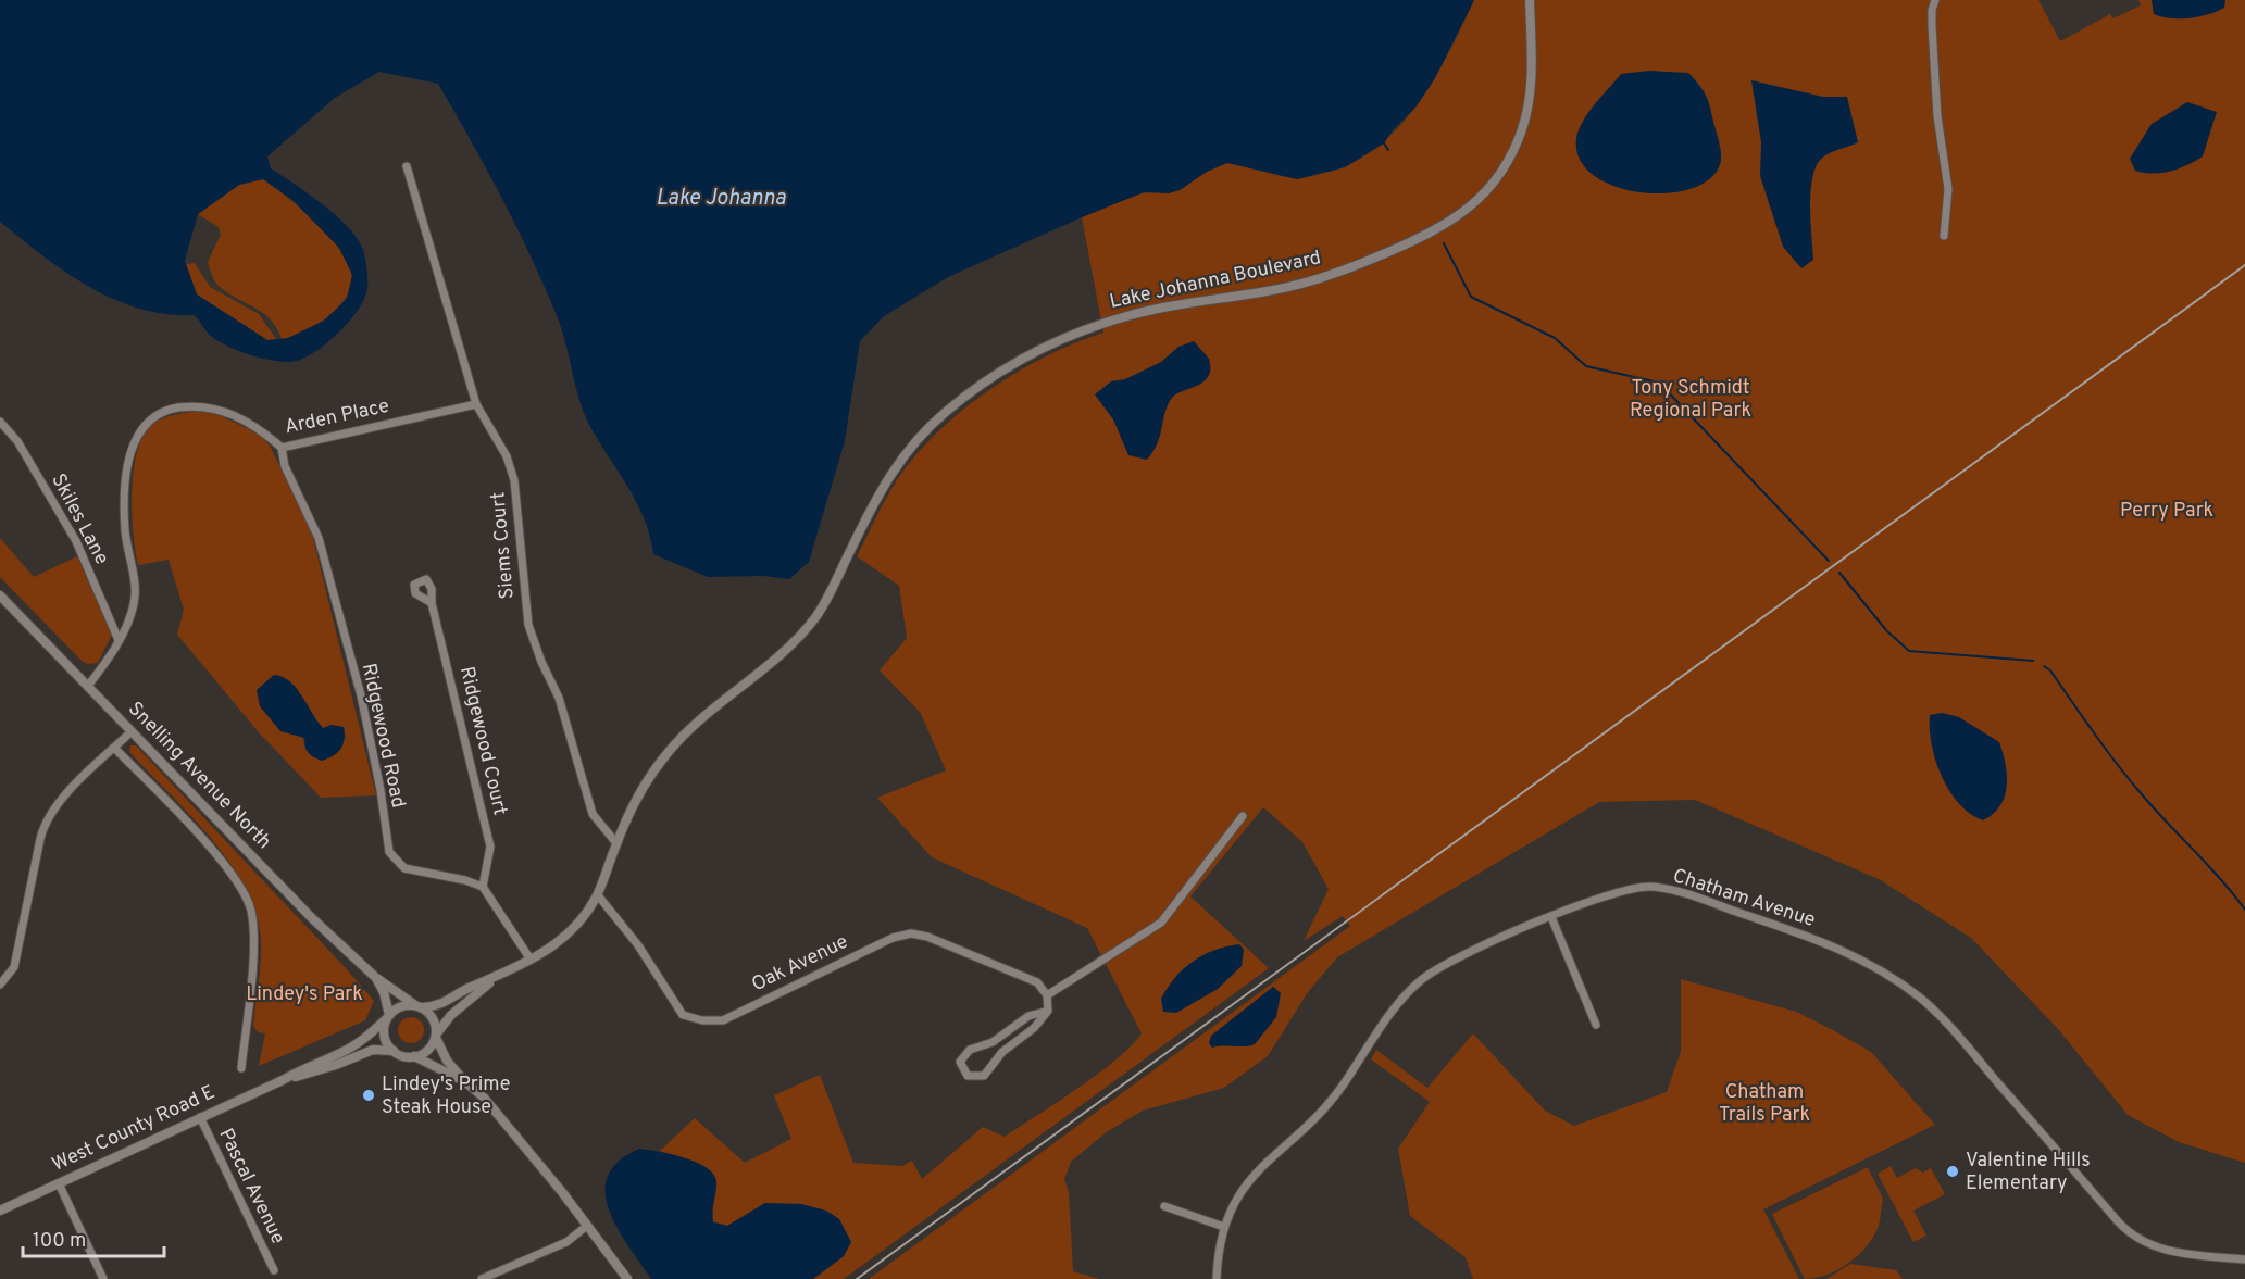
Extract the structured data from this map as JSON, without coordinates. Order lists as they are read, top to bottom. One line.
{"streets":{"street":["Lake Johanna Boulevard","Arden Place","Skiles Lane","Siems Court","Ridgewood Road","Ridgewood Court","Snelling Avenue North","Chatham Avenue","Oak Avenue","West County Road E","Pascal Avenue"]},"crossings":[["Lake Johanna Boulevard","Siems Court"],["Lake Johanna Boulevard","Snelling Avenue North"],["Lake Johanna Boulevard","Oak Avenue"],["Lake Johanna Boulevard","West County Road E"],["Arden Place","Skiles Lane"],["Arden Place","Siems Court"],["Arden Place","Ridgewood Road"],["Arden Place","Snelling Avenue North"],["Ridgewood Road","Ridgewood Court"],["Snelling Avenue North","West County Road E"],["West County Road E","Pascal Avenue"]],"water":["Lake Johanna"],"parks":["Tony Schmidt Regional Park","Perry Park","Lindey's Park","Chatham Trails Park"],"places":["Lindey's Prime Steak House","Valentine Hills Elementary"],"scale_bar":"100 m"}
